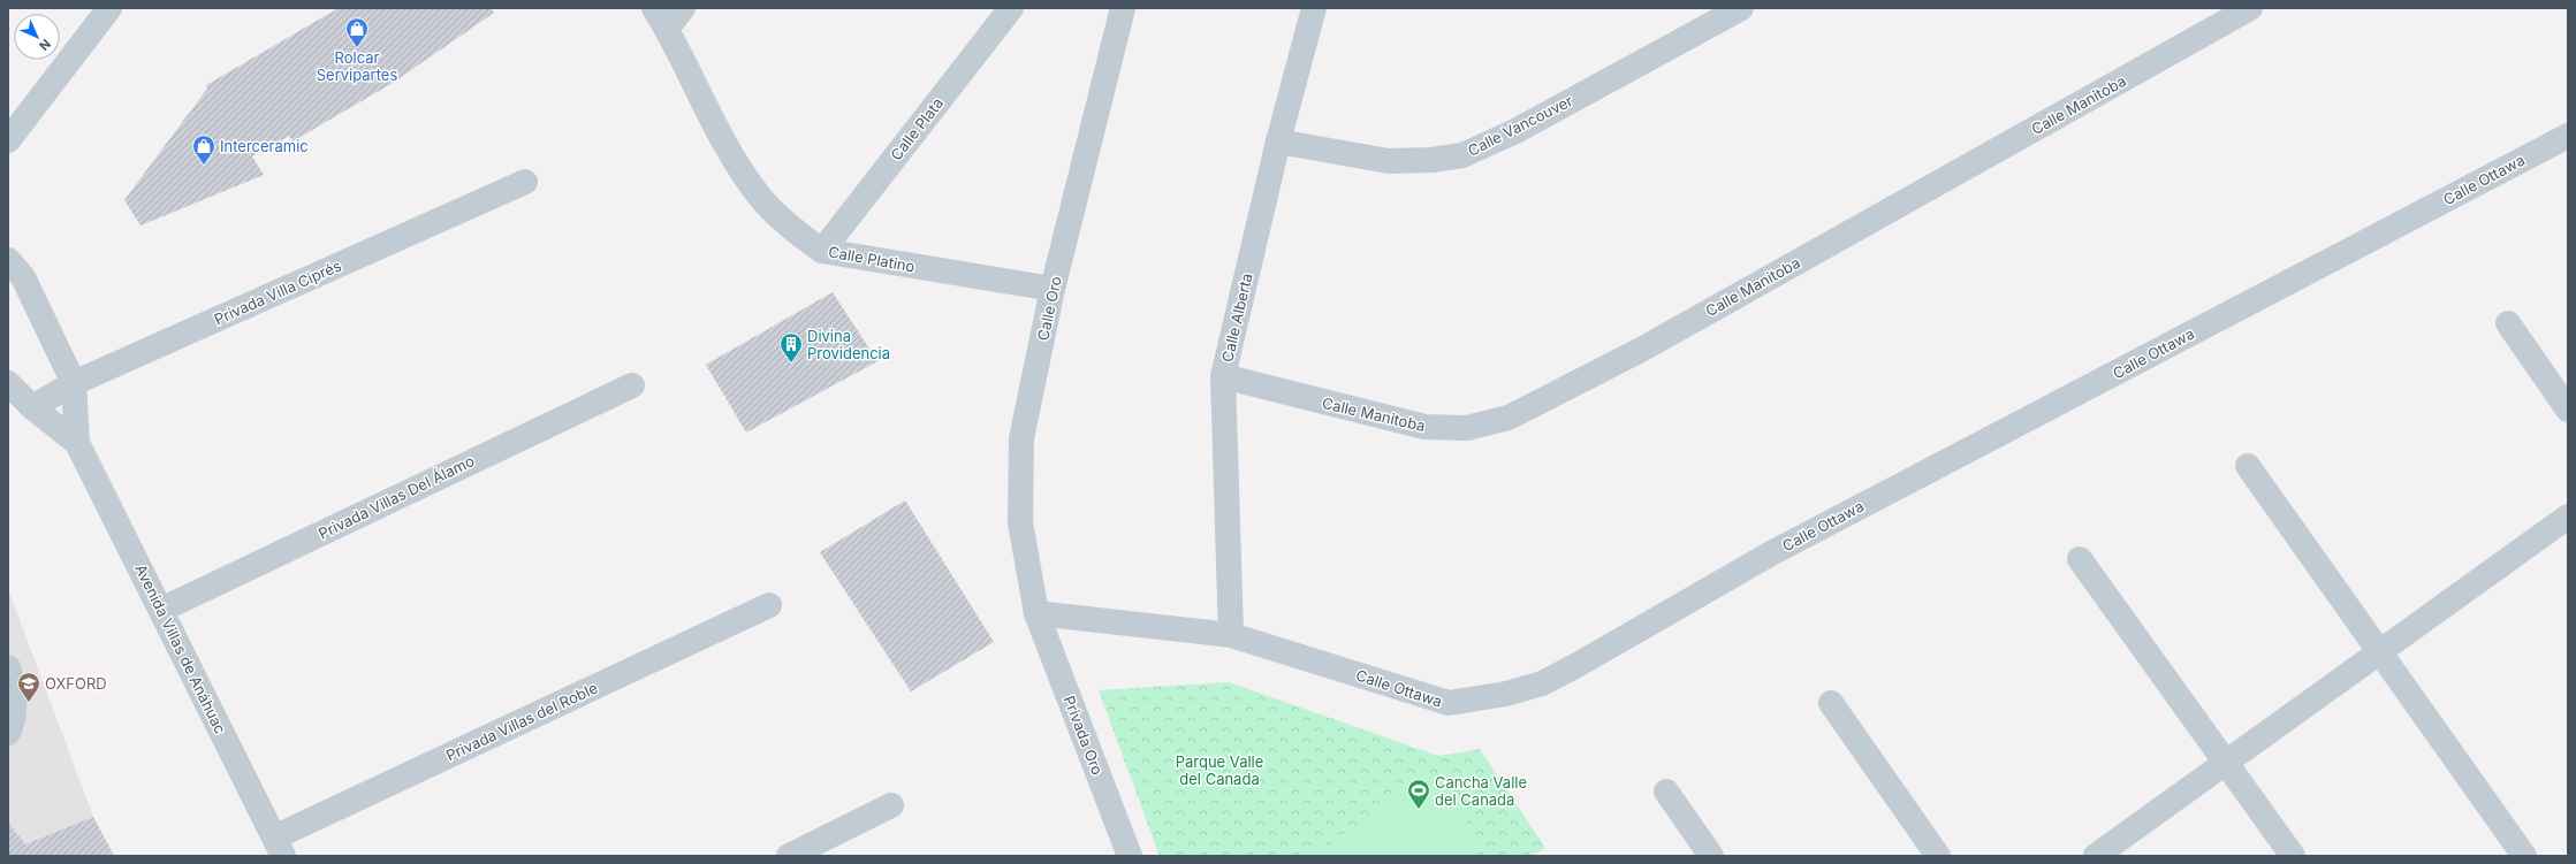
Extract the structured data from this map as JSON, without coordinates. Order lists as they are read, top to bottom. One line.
{"streets":{"street":["Calle Manitoba","Calle Vancouver","Calle Plata","Calle Ottawa","Calle Platino","Privada Villa Ciprés","Calle Oro","Calle Alberta","Privada Villas Del Álamo","Avenida Villas de Anáhuac","Privada Villas del Roble","Privada Oro"]},"crossings":[["Calle Manitoba","Calle Alberta"],["Calle Vancouver","Calle Alberta"],["Calle Plata","Calle Platino"],["Calle Ottawa","Calle Oro"],["Calle Ottawa","Calle Alberta"],["Calle Ottawa","Privada Oro"],["Calle Platino","Calle Oro"],["Privada Villa Ciprés","Avenida Villas de Anáhuac"],["Calle Oro","Privada Oro"],["Privada Villas Del Álamo","Avenida Villas de Anáhuac"],["Avenida Villas de Anáhuac","Privada Villas del Roble"]],"parks":["Parque Valle del Canada"],"places":{"shop":["Rolcar Servipartes","Interceramic"],"building":["Divina Providencia"],"school or university":["OXFORD"],"sports":["Cancha Valle del Canada"]},"north":"bottom right"}
